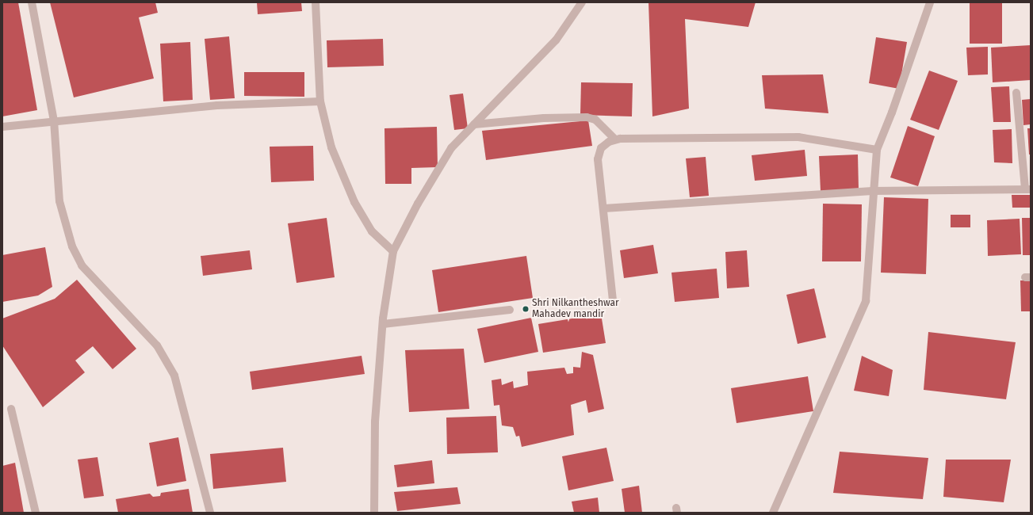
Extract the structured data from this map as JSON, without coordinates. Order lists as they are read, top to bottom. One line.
{"places":["Shri Nilkantheshwar Mahadev mandir"]}
